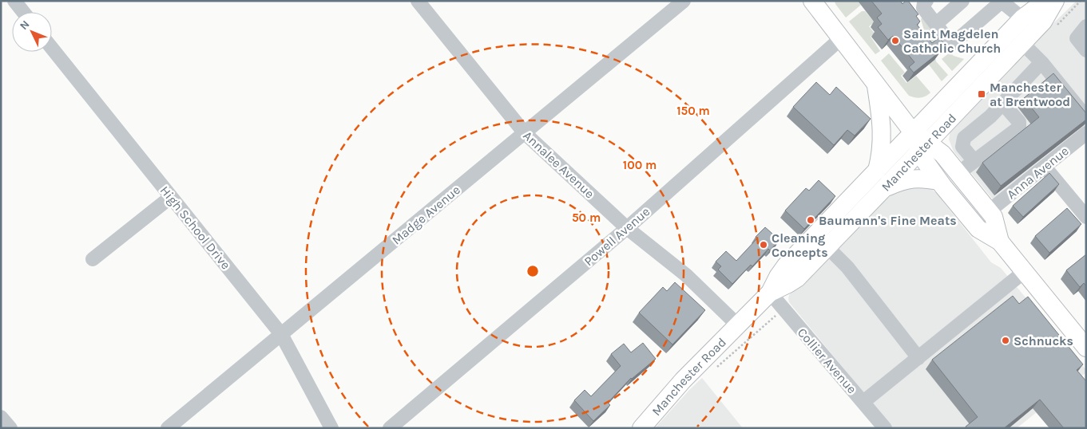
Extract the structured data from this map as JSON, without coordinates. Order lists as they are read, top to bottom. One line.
{"streets":{"main road":["Manchester Road"],"street":["Annalee Avenue","Anna Avenue","Madge Avenue","High School Drive","Powell Avenue","Collier Avenue"]},"crossings":[["Manchester Road","Annalee Avenue"],["Manchester Road","Collier Avenue"],["Annalee Avenue","Madge Avenue"],["Annalee Avenue","Powell Avenue"],["Madge Avenue","High School Drive"]],"places":{"other":["Saint Magdelen Catholic Church","Baumann's Fine Meats","Cleaning Concepts","Schnucks"],"transit":["Manchester at Brentwood"]},"north":"top left","rings":["150 m","100 m","50 m"]}
